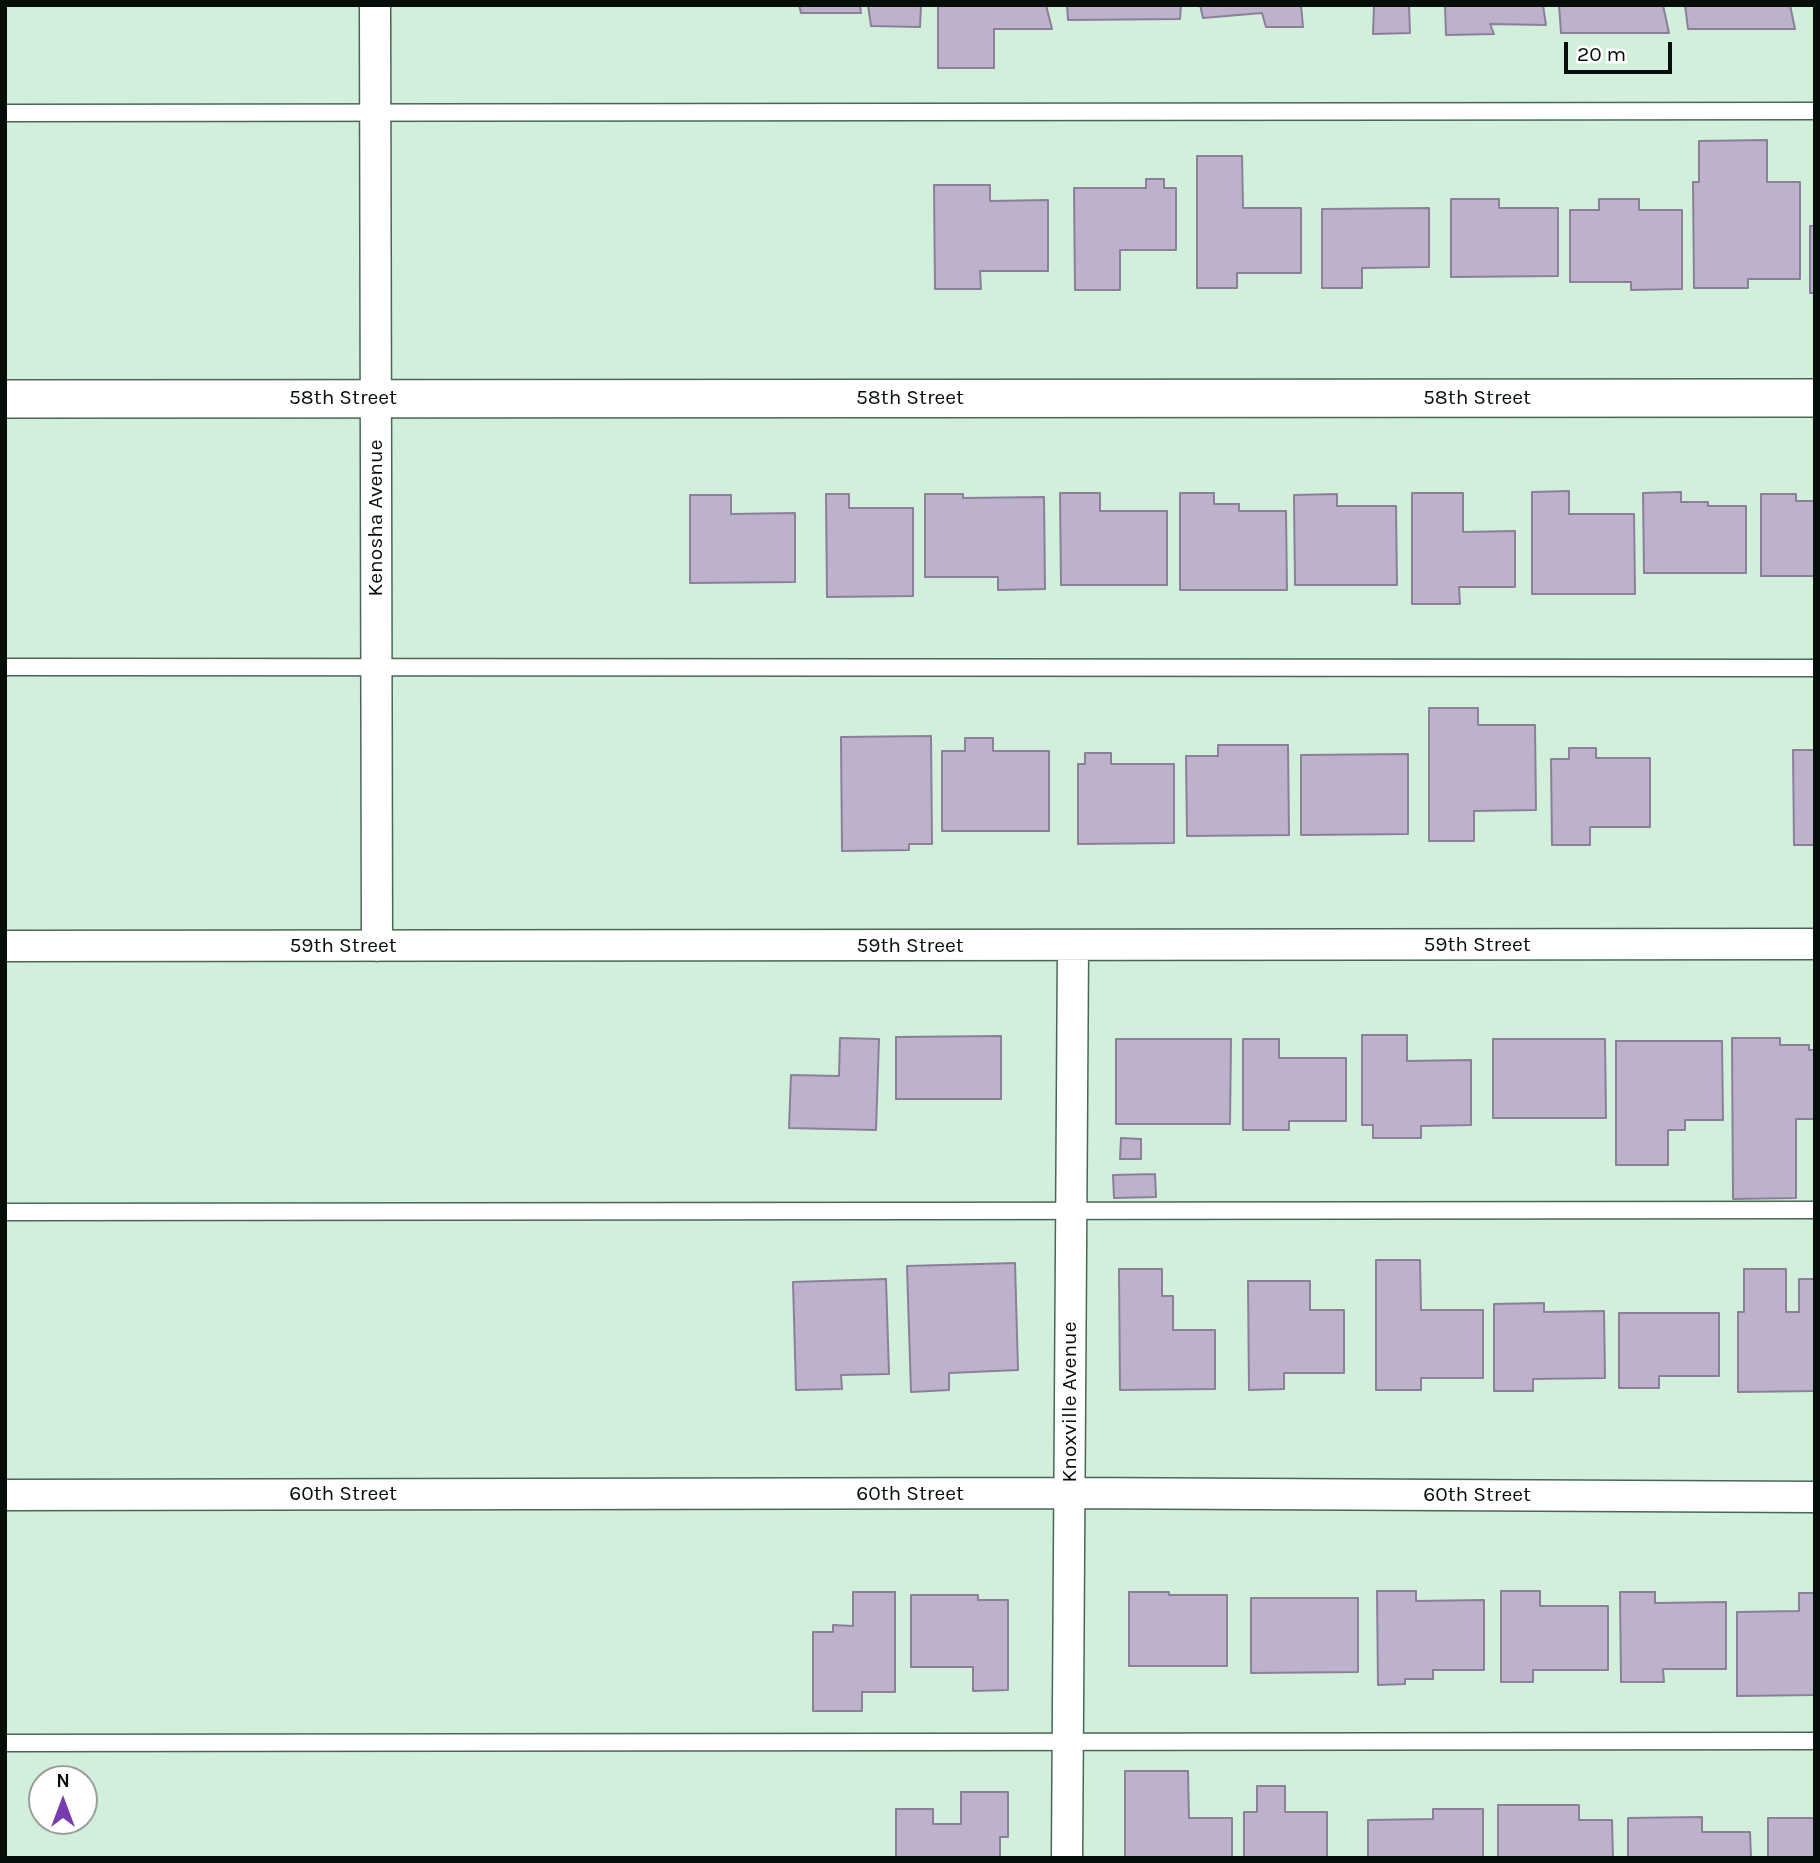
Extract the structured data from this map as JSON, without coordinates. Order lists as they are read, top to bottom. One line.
{"streets":{"street":["58th Street","Kenosha Avenue","59th Street","Knoxville Avenue","60th Street"]},"crossings":[["58th Street","Kenosha Avenue"],["Kenosha Avenue","59th Street"],["59th Street","Knoxville Avenue"],["Knoxville Avenue","60th Street"]],"scale_bar":"20 m","north":"top"}
